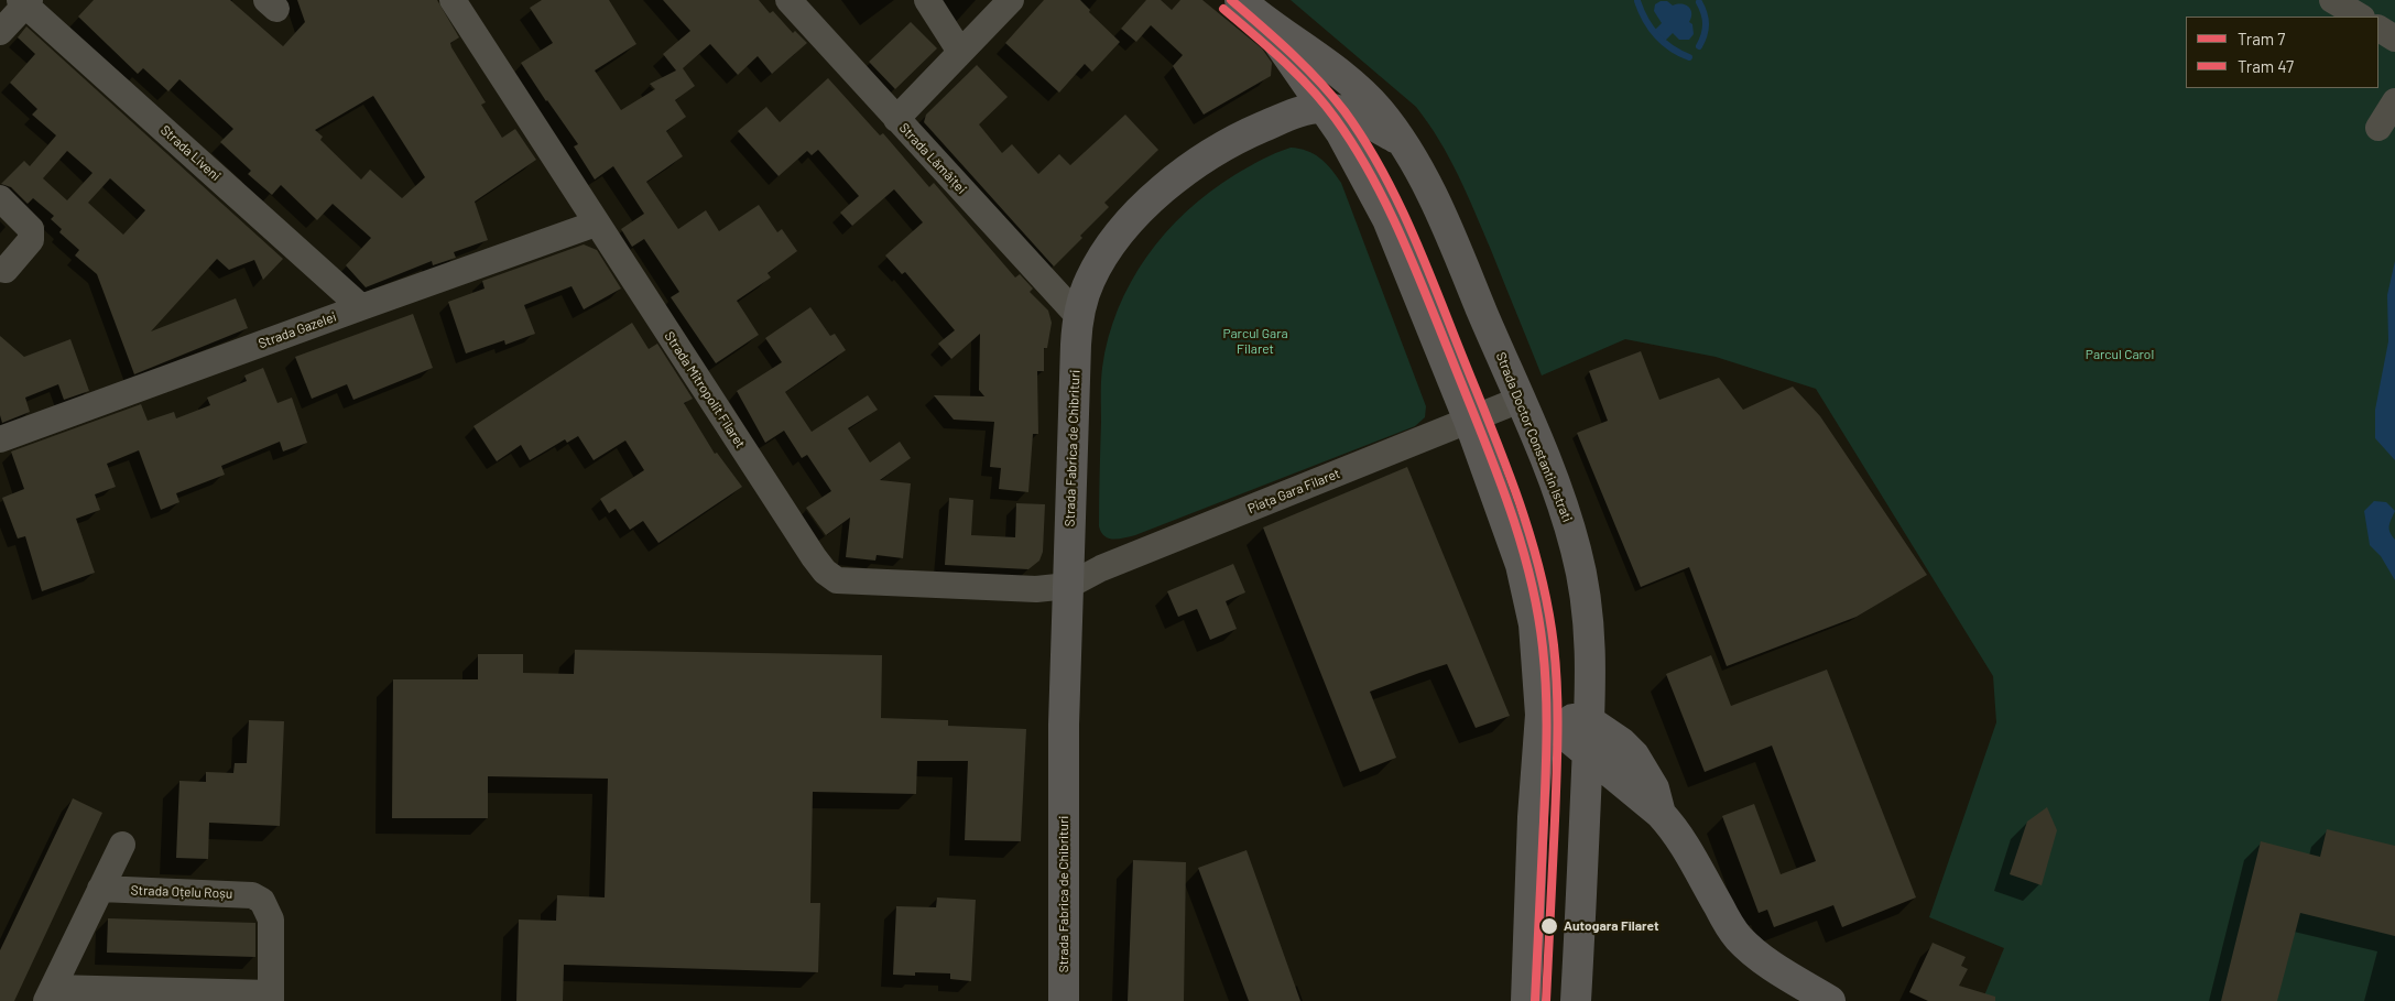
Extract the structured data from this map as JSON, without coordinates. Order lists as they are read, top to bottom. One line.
{"streets":{"main road":["Strada Doctor Constantin Istrati","Strada Fabrica de Chibrituri"],"street":["Strada Liveni","Strada Lămâiței","Strada Gazelei","Strada Mitropolit Filaret","Piața Gara Filaret","Strada Oțelu Roșu"]},"crossings":[["Strada Liveni","Strada Gazelei"],["Strada Lămâiței","Strada Fabrica de Chibrituri"],["Strada Gazelei","Strada Mitropolit Filaret"],["Strada Mitropolit Filaret","Strada Fabrica de Chibrituri"],["Strada Mitropolit Filaret","Piața Gara Filaret"],["Strada Doctor Constantin Istrati","Strada Fabrica de Chibrituri"],["Strada Doctor Constantin Istrati","Piața Gara Filaret"],["Strada Fabrica de Chibrituri","Piața Gara Filaret"]],"parks":["Parcul Gara Filaret","Parcul Carol"],"places":["Autogara Filaret"],"lines":["tram line 7","tram line 47"],"legend":["Tram 7","Tram 47"]}
